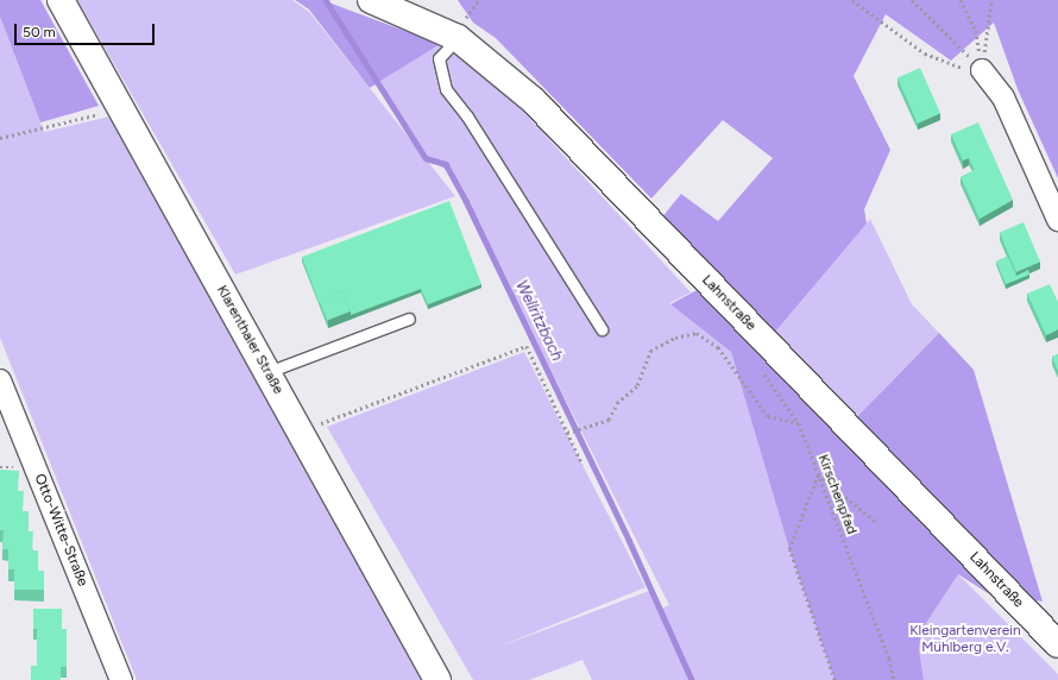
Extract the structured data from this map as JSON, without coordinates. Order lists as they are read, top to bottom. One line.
{"streets":{"street":["Lahnstraße","Klarenthaler Straße","Otto-Witte-Straße"],"path":["Kirschenpfad"]},"water":["Wellritzbach"],"parks":["Kleingartenverein Mühlberg e.V."],"scale_bar":"50 m"}
